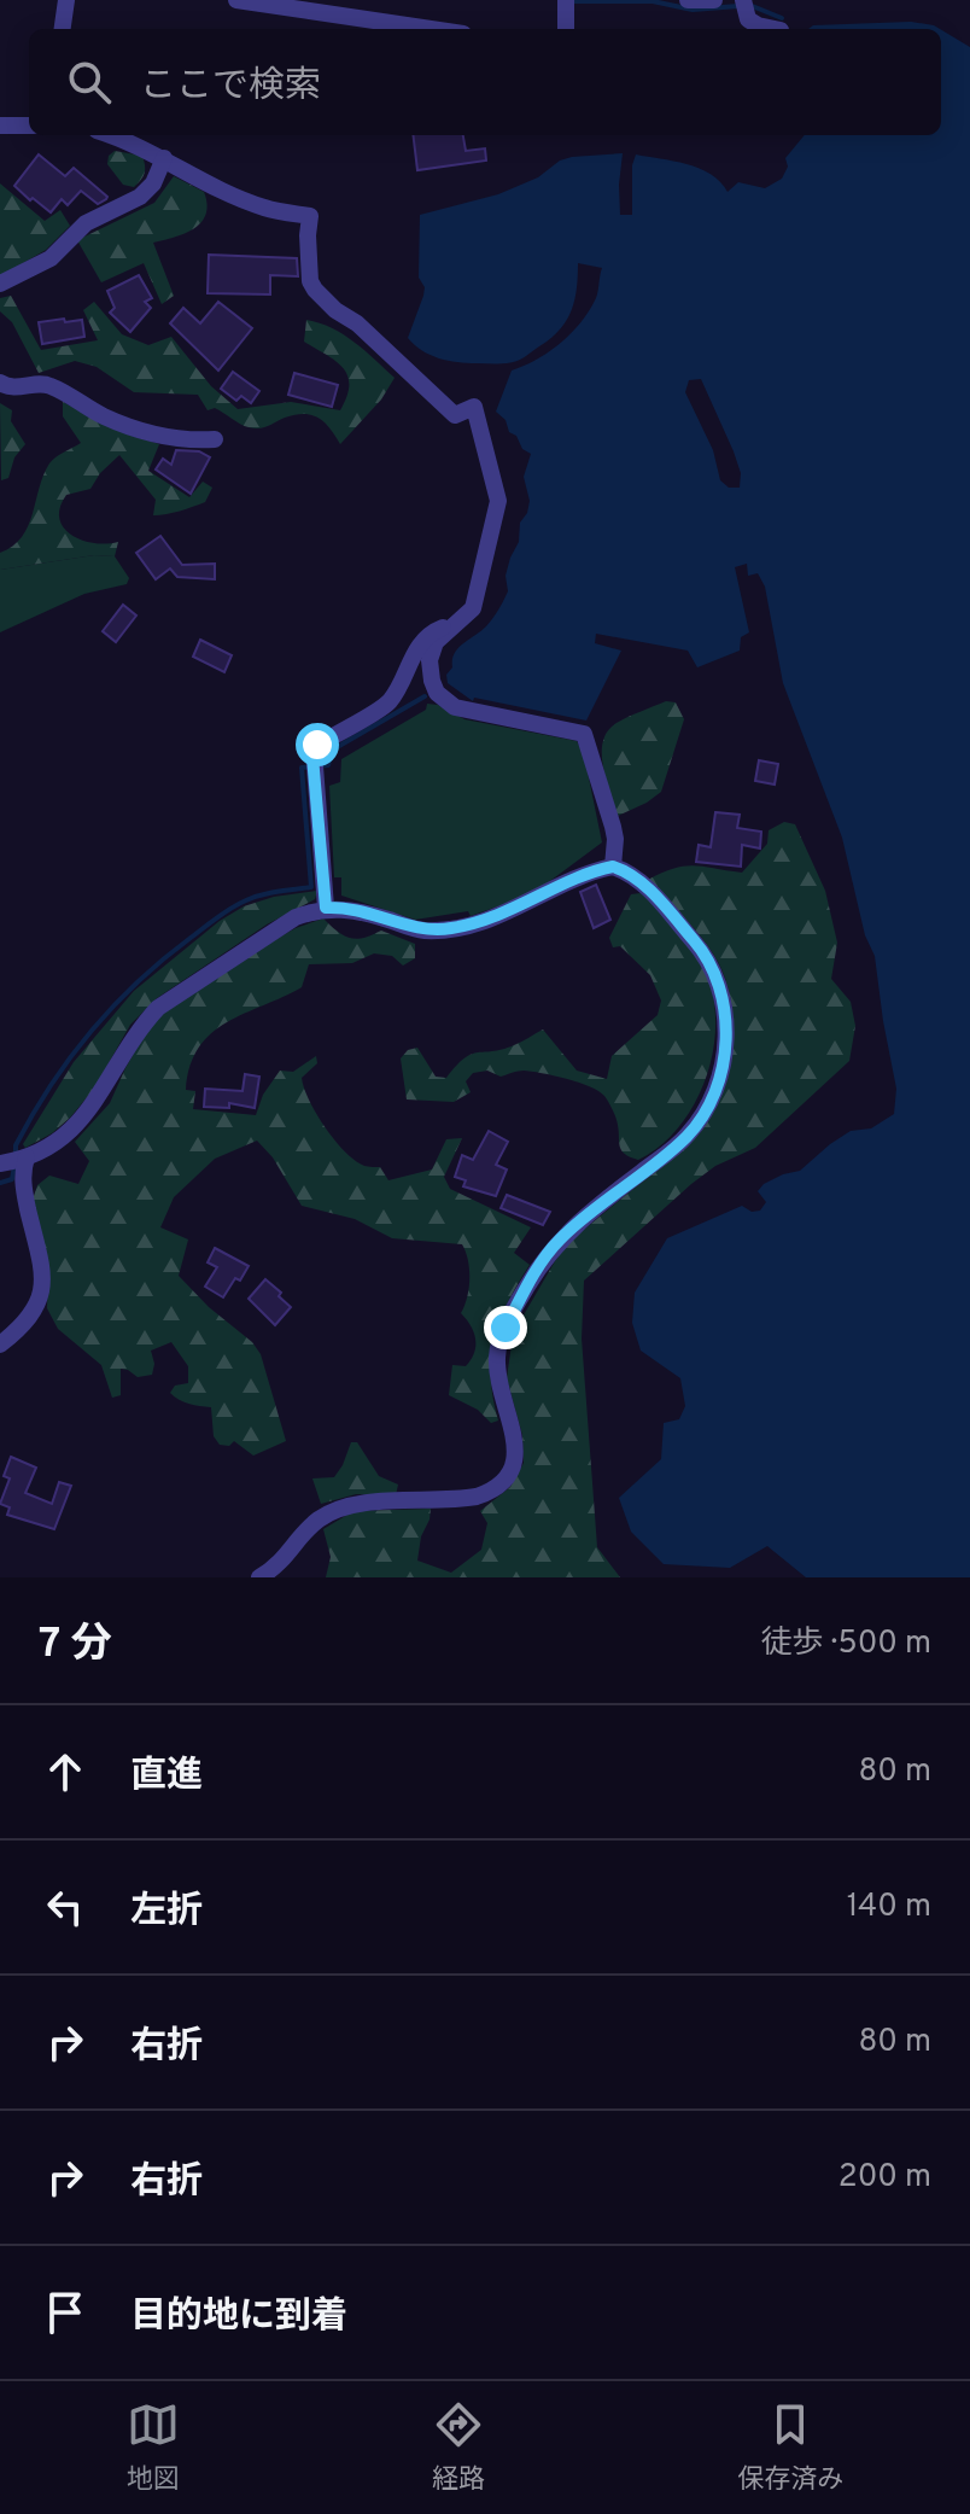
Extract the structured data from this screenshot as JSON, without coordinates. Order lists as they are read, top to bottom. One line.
{"page":{"search":"ここで検索","heading":["7 分","徒歩 · 500 m"],"list":[["直進","80 m"],["左折","140 m"],["右折","80 m"],["右折","200 m"],"目的地に到着"],"nav":["地図","経路","保存済み"]}}
